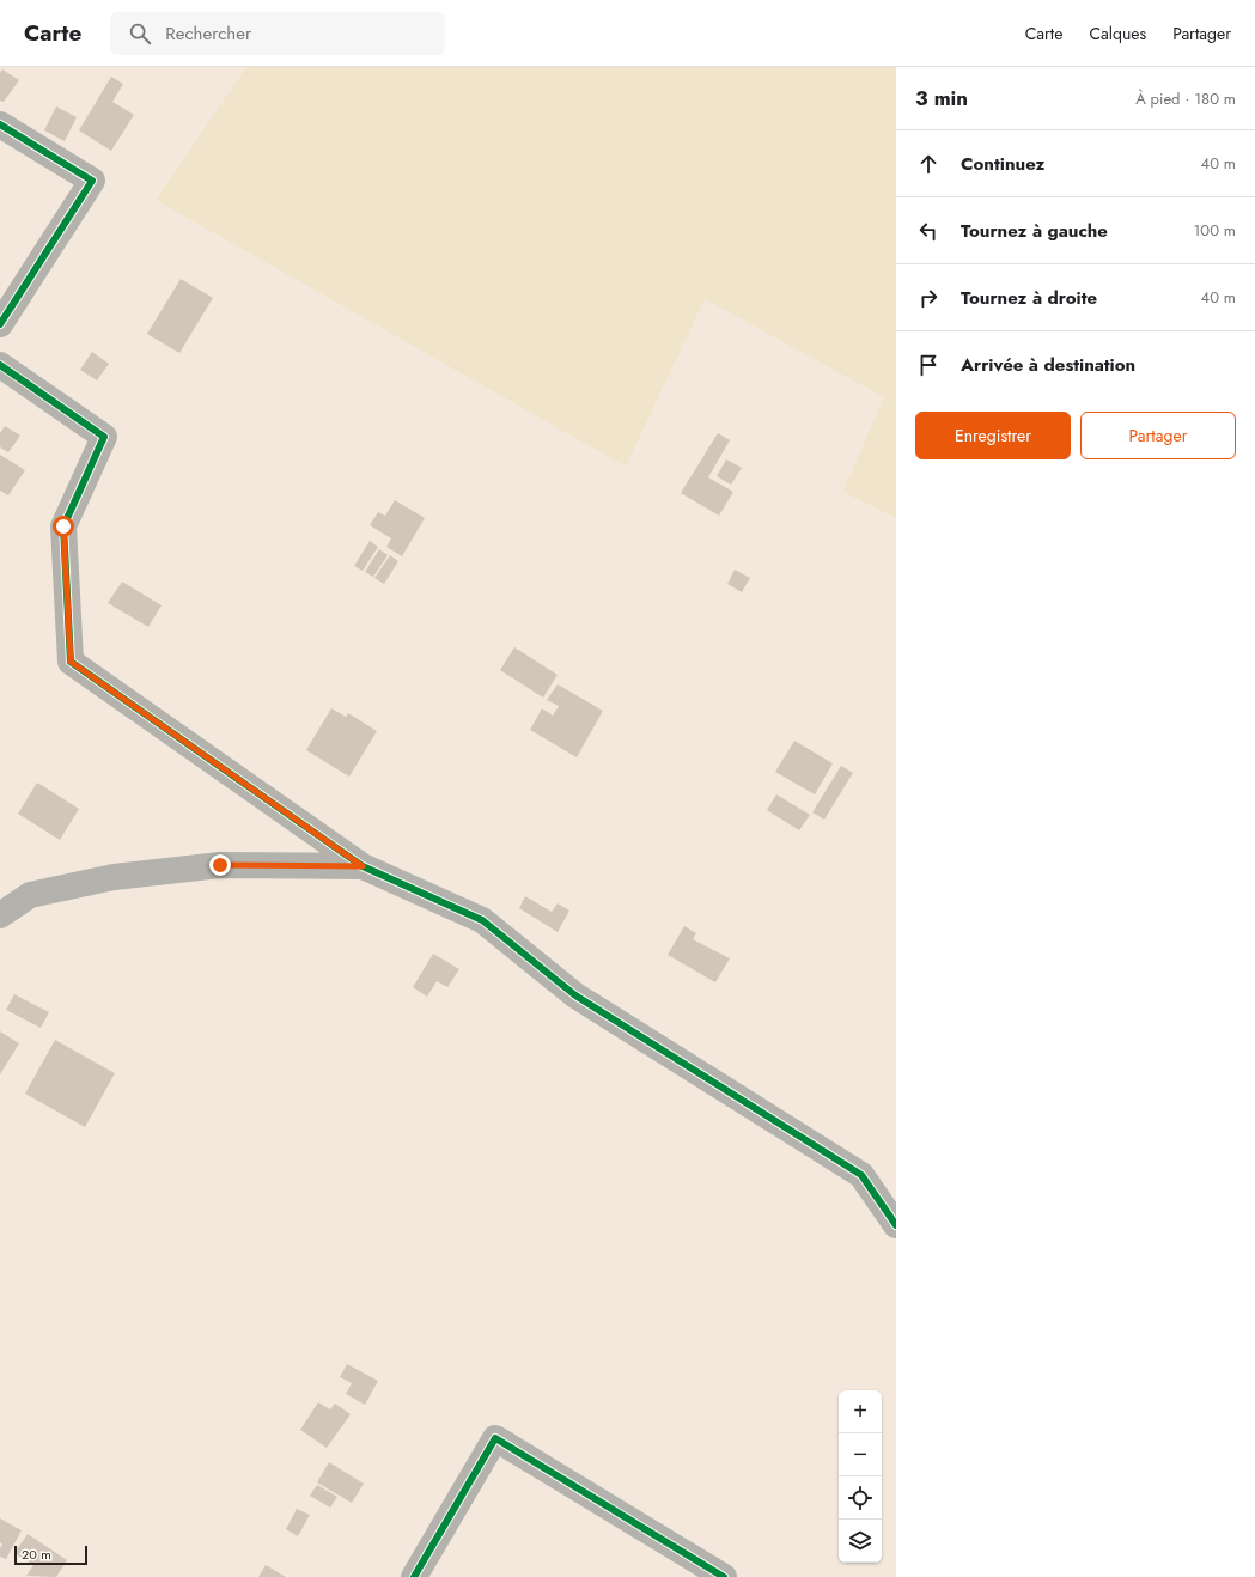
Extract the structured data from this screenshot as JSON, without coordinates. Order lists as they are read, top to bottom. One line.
{"scale_bar":"20 m","page":{"header":"Carte","search":"Rechercher","nav":["Carte","Calques","Partager"],"heading":["3 min","À pied · 180 m"],"list":[["Continuez","40 m"],["Tournez à gauche","100 m"],["Tournez à droite","40 m"],"Arrivée à destination"],"buttons":["Enregistrer","Partager"],"map_buttons":["+","−"],"scale":"20 m"}}
